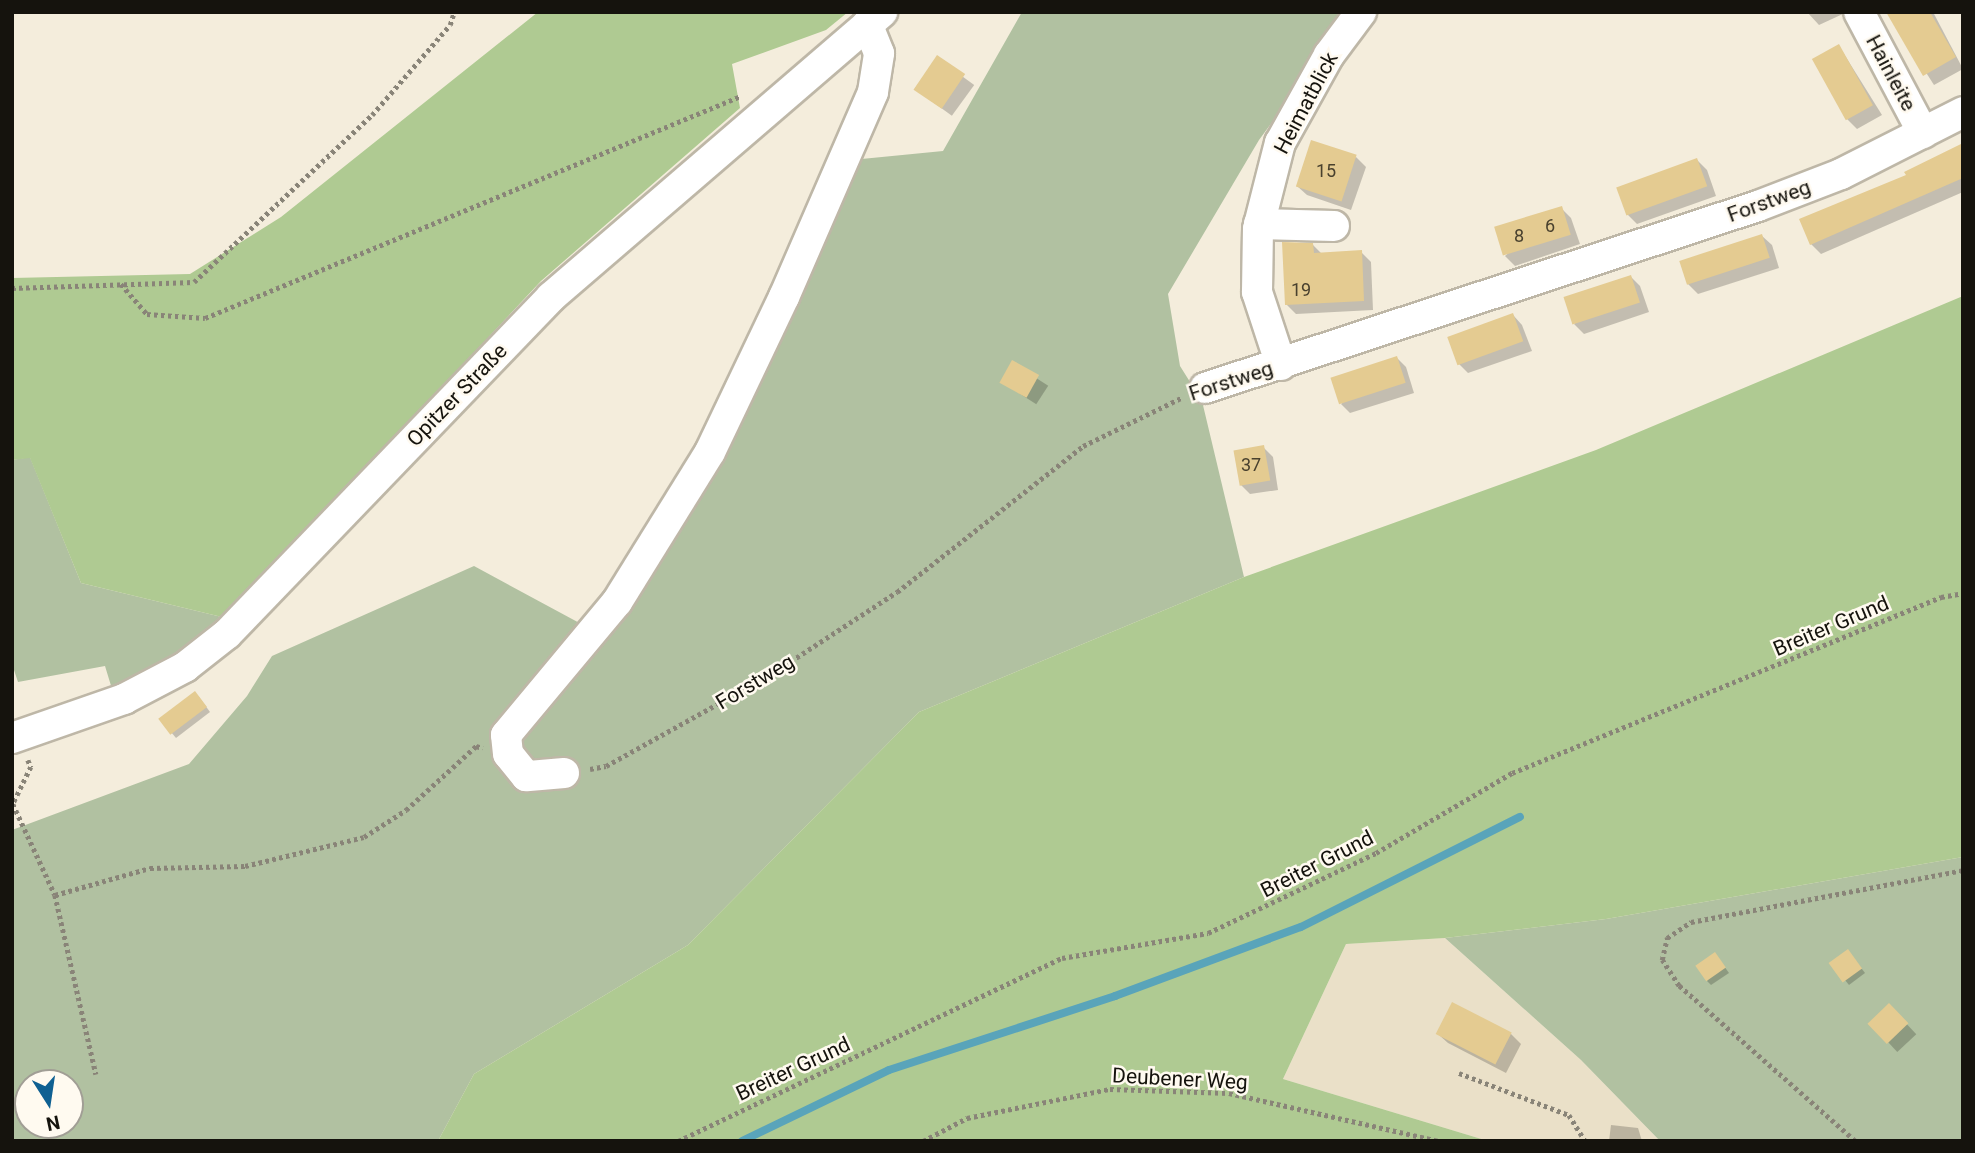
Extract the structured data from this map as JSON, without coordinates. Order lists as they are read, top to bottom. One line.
{"streets":{"street":["Hainleite","Heimatblick","Forstweg","Opitzer Straße"],"path":["Breiter Grund","Deubener Weg"]},"crossings":[["Hainleite","Forstweg"],["Heimatblick","Forstweg"]],"house_numbers":["15","6","8","19","37"],"north":"bottom"}
